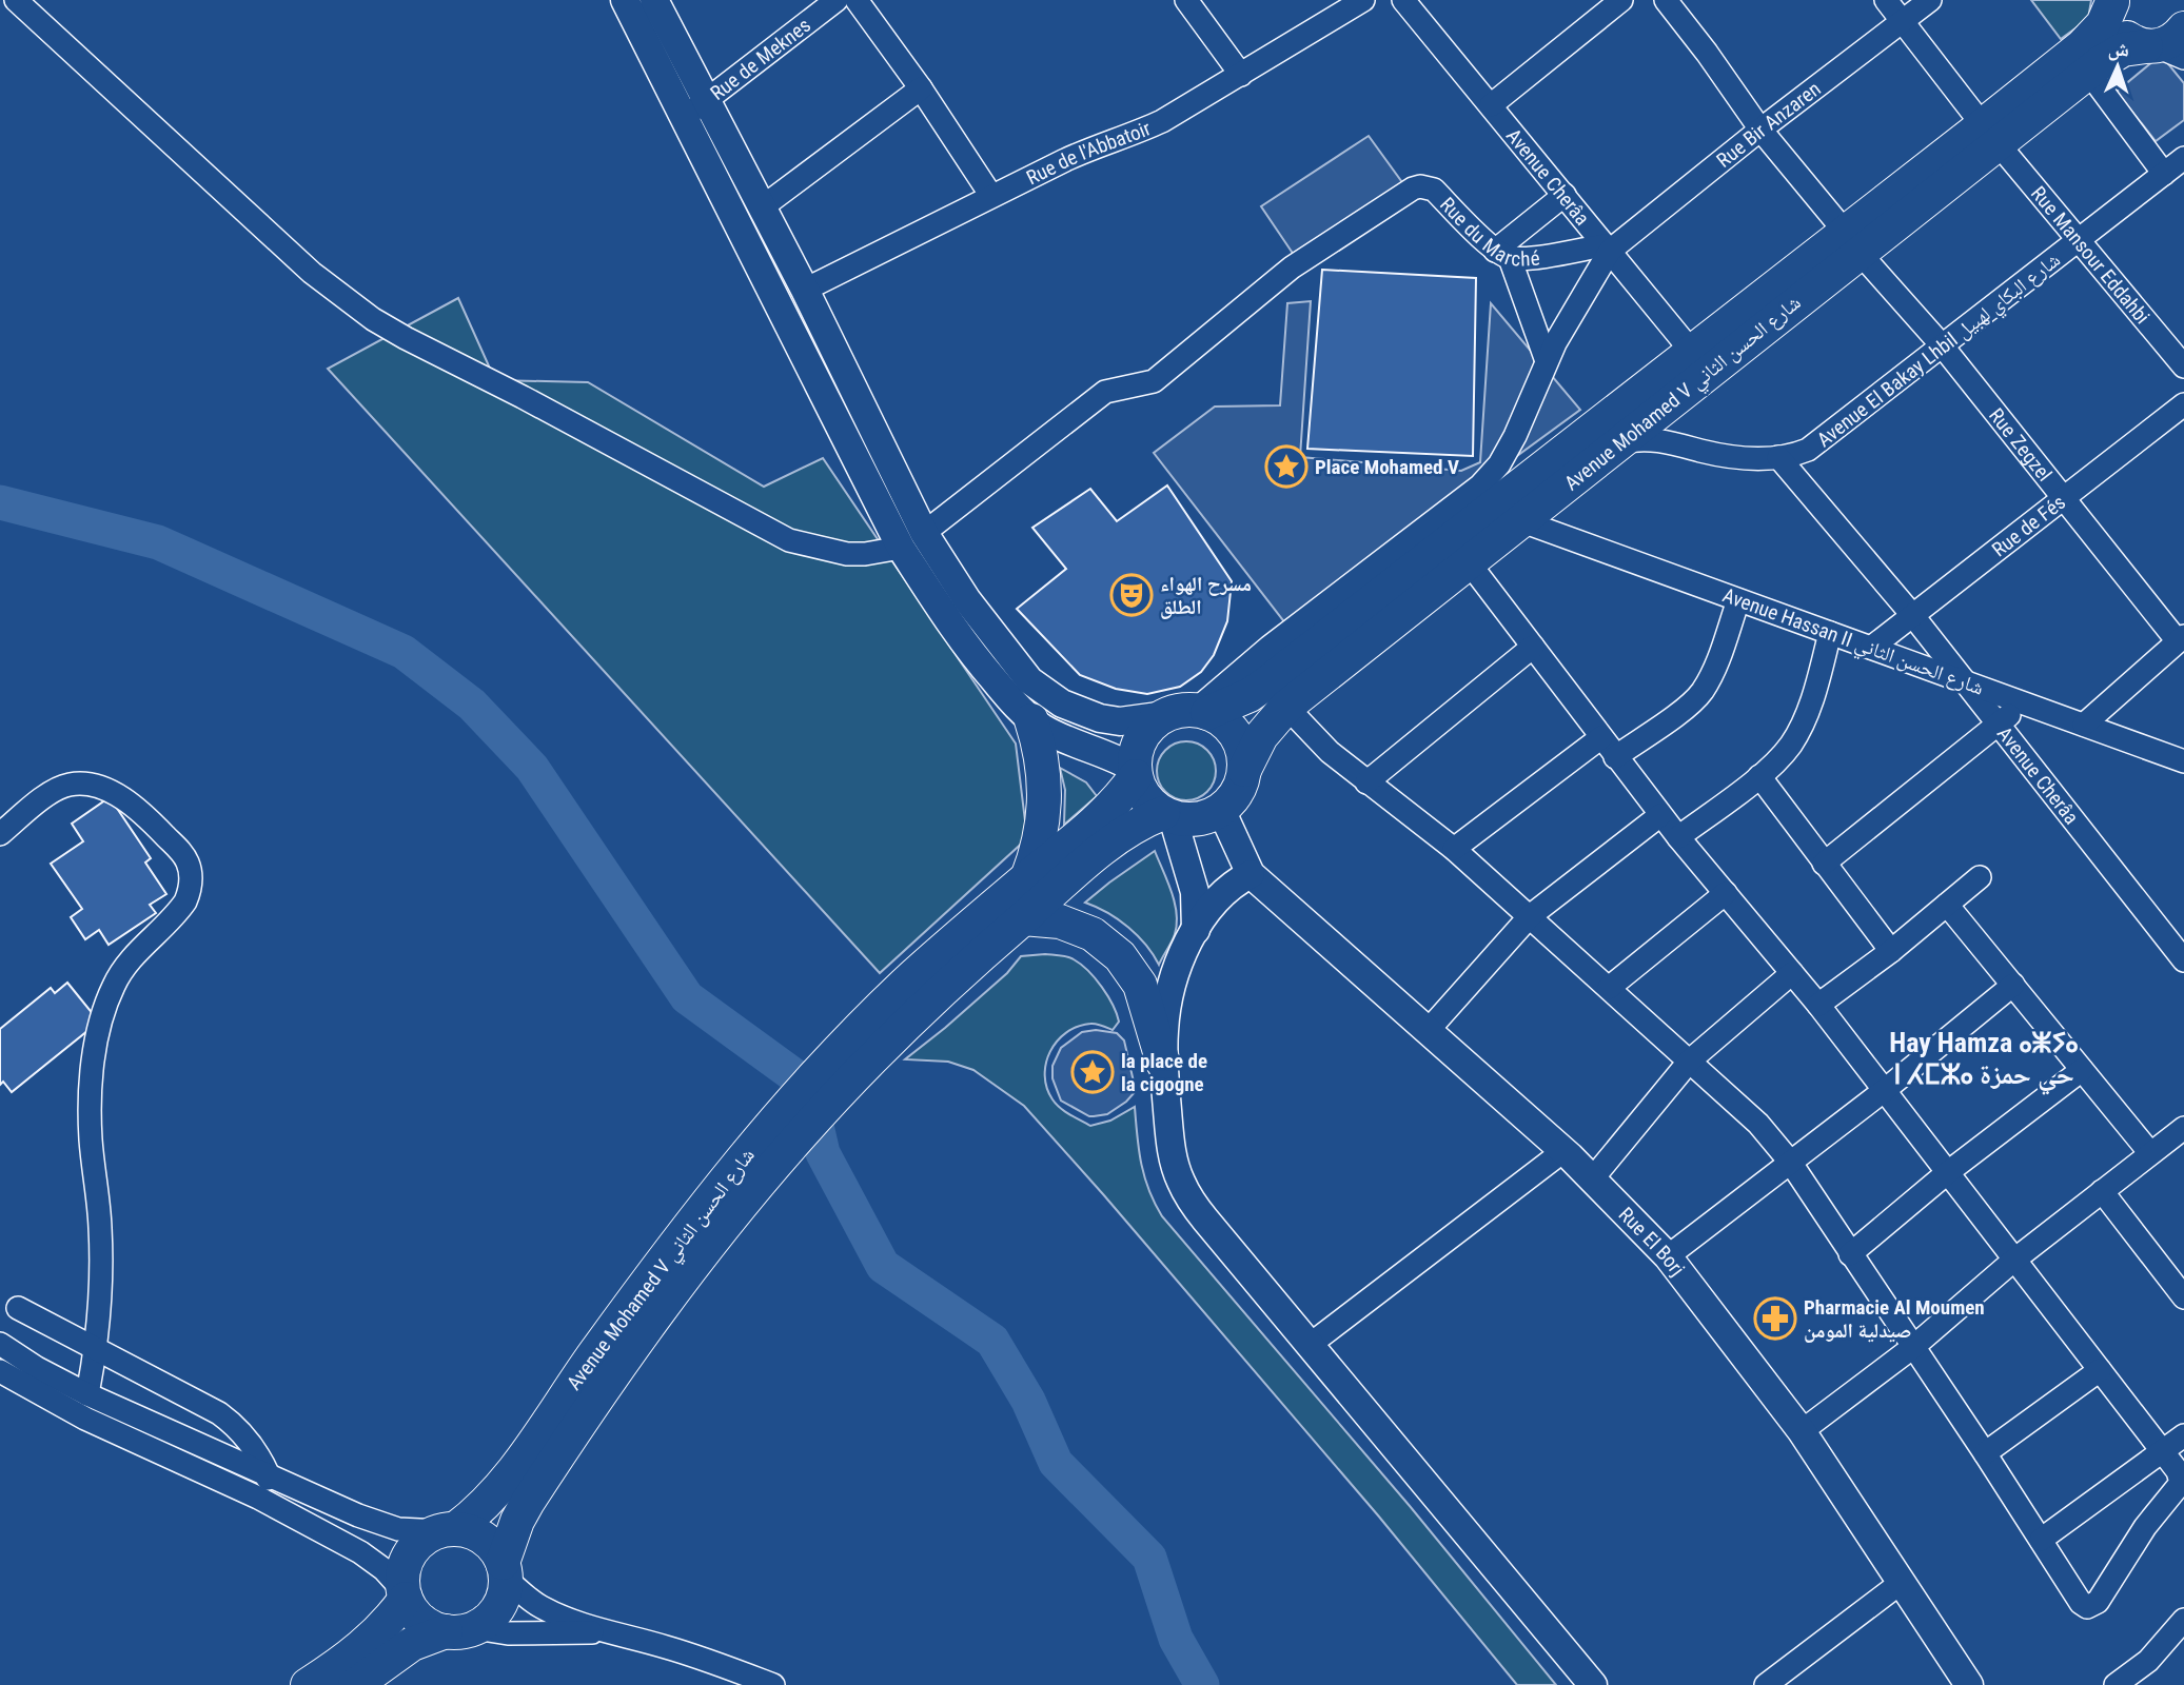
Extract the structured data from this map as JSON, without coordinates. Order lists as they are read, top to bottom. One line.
{"streets":{"highway":["Avenue Mohamed V شارع الحسن الثاني"],"main road":["Rue El Borj"],"street":["Rue de Meknes","Rue Bir Anzaren","Rue de l'Abbatoir","Avenue Cherâa","Rue du Marché","Rue Mansour Eddahbi","Avenue El Bakay Lhbil شارع البكاي لهبيل","Rue Zegzel","Rue de Fés","Avenue Hassan II شارع الحسن الثاني"]},"crossings":[["Rue Bir Anzaren","Avenue Cherâa"],["Rue Bir Anzaren","Rue du Marché"],["Rue Bir Anzaren","Rue Mansour Eddahbi"],["Rue Bir Anzaren","Rue Zegzel"],["Avenue Cherâa","Rue du Marché"],["Avenue Cherâa","Avenue El Bakay Lhbil شارع البكاي لهبيل"],["Avenue Cherâa","Avenue Mohamed V شارع الحسن الثاني"],["Avenue Cherâa","Rue de Fés"],["Avenue Cherâa","Avenue Hassan II شارع الحسن الثاني"],["Rue Mansour Eddahbi","Avenue El Bakay Lhbil شارع البكاي لهبيل"],["Rue Mansour Eddahbi","Avenue Mohamed V شارع الحسن الثاني"],["Avenue El Bakay Lhbil شارع البكاي لهبيل","Avenue Mohamed V شارع الحسن الثاني"],["Avenue El Bakay Lhbil شارع البكاي لهبيل","Rue Zegzel"],["Avenue Mohamed V شارع الحسن الثاني","Rue Zegzel"],["Avenue Mohamed V شارع الحسن الثاني","Avenue Hassan II شارع الحسن الثاني"],["Rue Zegzel","Rue de Fés"],["Rue de Fés","Avenue Hassan II شارع الحسن الثاني"]],"districts":["Hay Hamza ⴰⵥⵢⴰ ⵏ ⵃⵎⵣⴰ حي حمزة"],"places":{"place":["Place Mohamed V","la place de la cigogne"],"theatre":["مسرح الهواء الطلق"],"pharmacy":["Pharmacie Al Moumen صيدلية المومن"]},"north":"top"}
